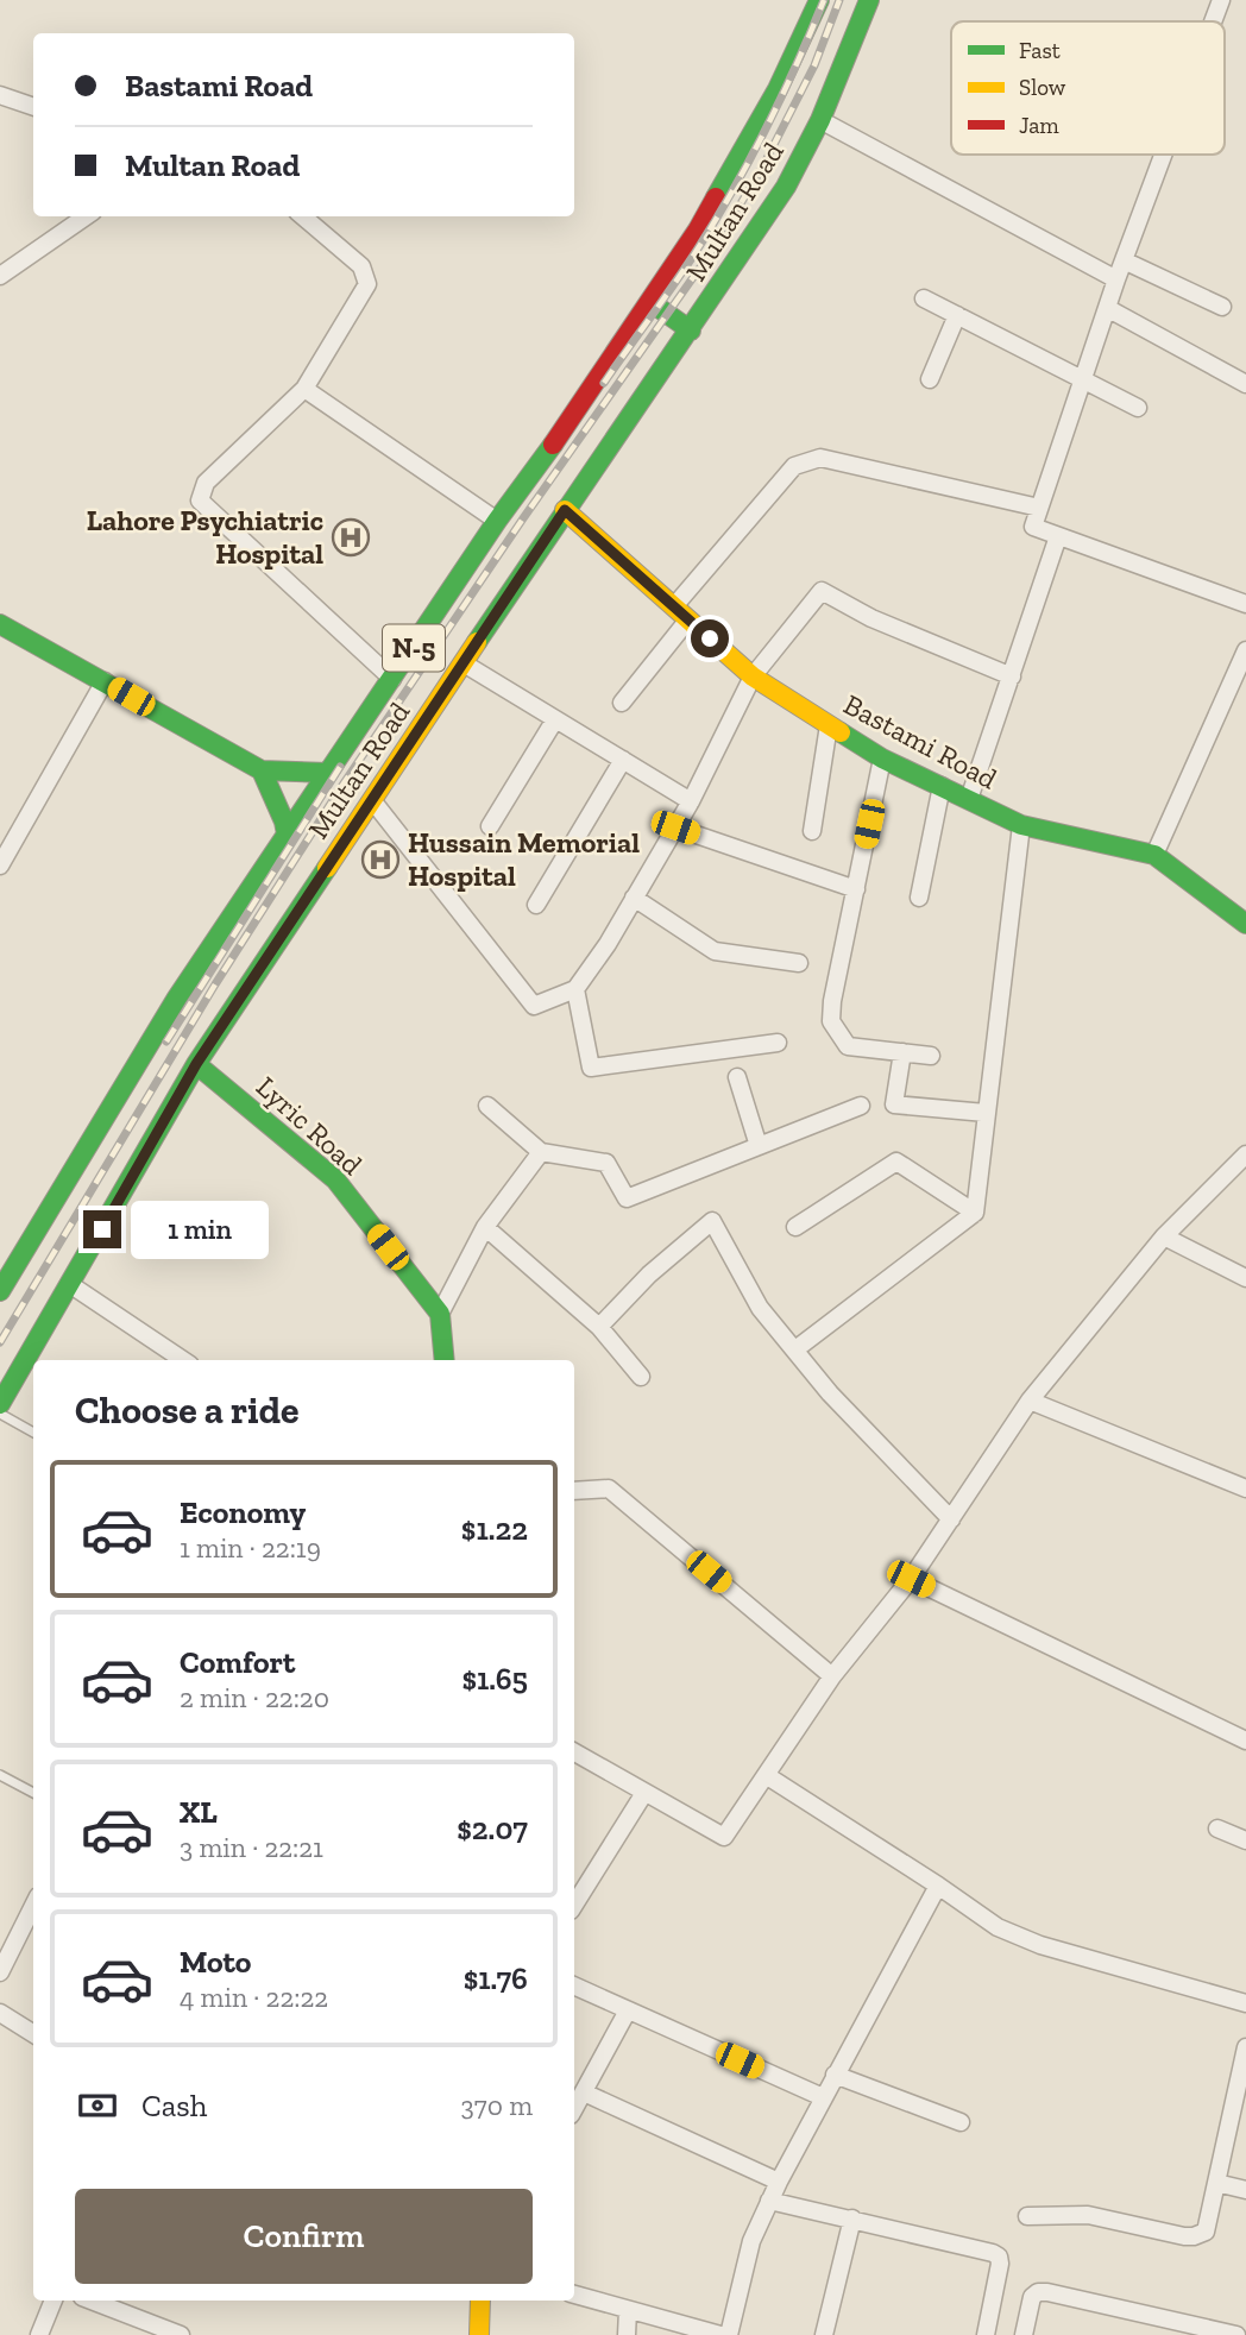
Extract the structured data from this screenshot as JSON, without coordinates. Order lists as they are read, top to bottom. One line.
{"streets":{"main road":["Multan Road","N-5","Bastami Road","Lyric Road"]},"crossings":[["Multan Road","Bastami Road"],["Multan Road","Lyric Road"]],"places":{"hospital":["Lahore Psychiatric Hospital","Hussain Memorial Hospital"]},"legend":["Fast","Slow","Jam"],"page":{"banner":["Bastami Road","Multan Road"],"bubble":"1 min","heading":"Choose a ride","list":[{"name":"Economy","note":"1 min · 22:19","value":"$1.22"},{"name":"Comfort","note":"2 min · 22:20","value":"$1.65"},{"name":"XL","note":"3 min · 22:21","value":"$2.07"},{"name":"Moto","note":"4 min · 22:22","value":"$1.76"}],"pay":["Cash","370 m"],"buttons":"Confirm"}}
